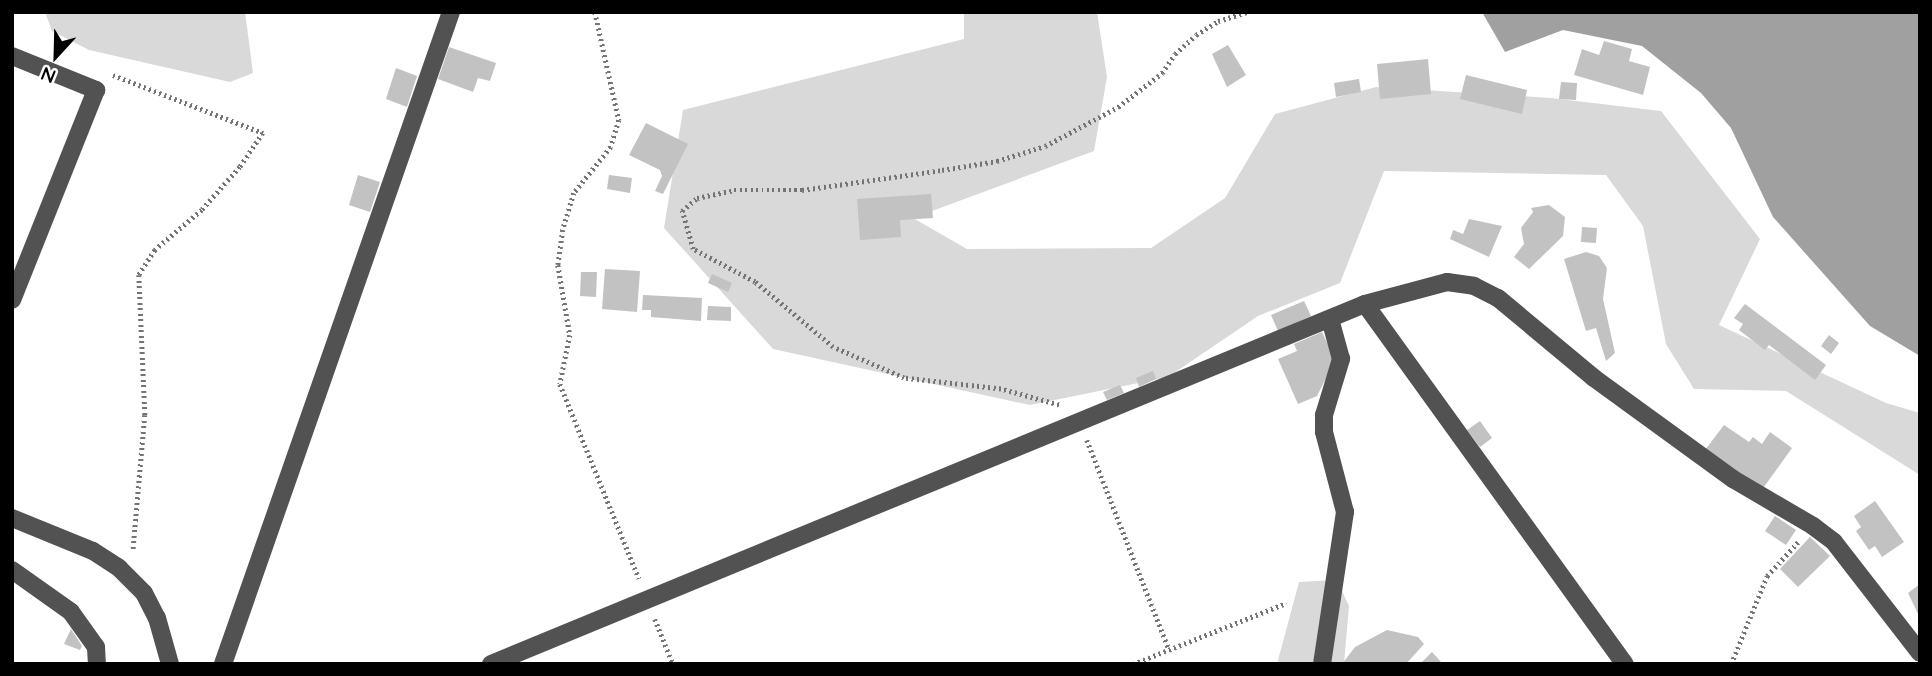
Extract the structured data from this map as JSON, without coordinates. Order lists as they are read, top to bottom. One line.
{"north":"bottom"}
